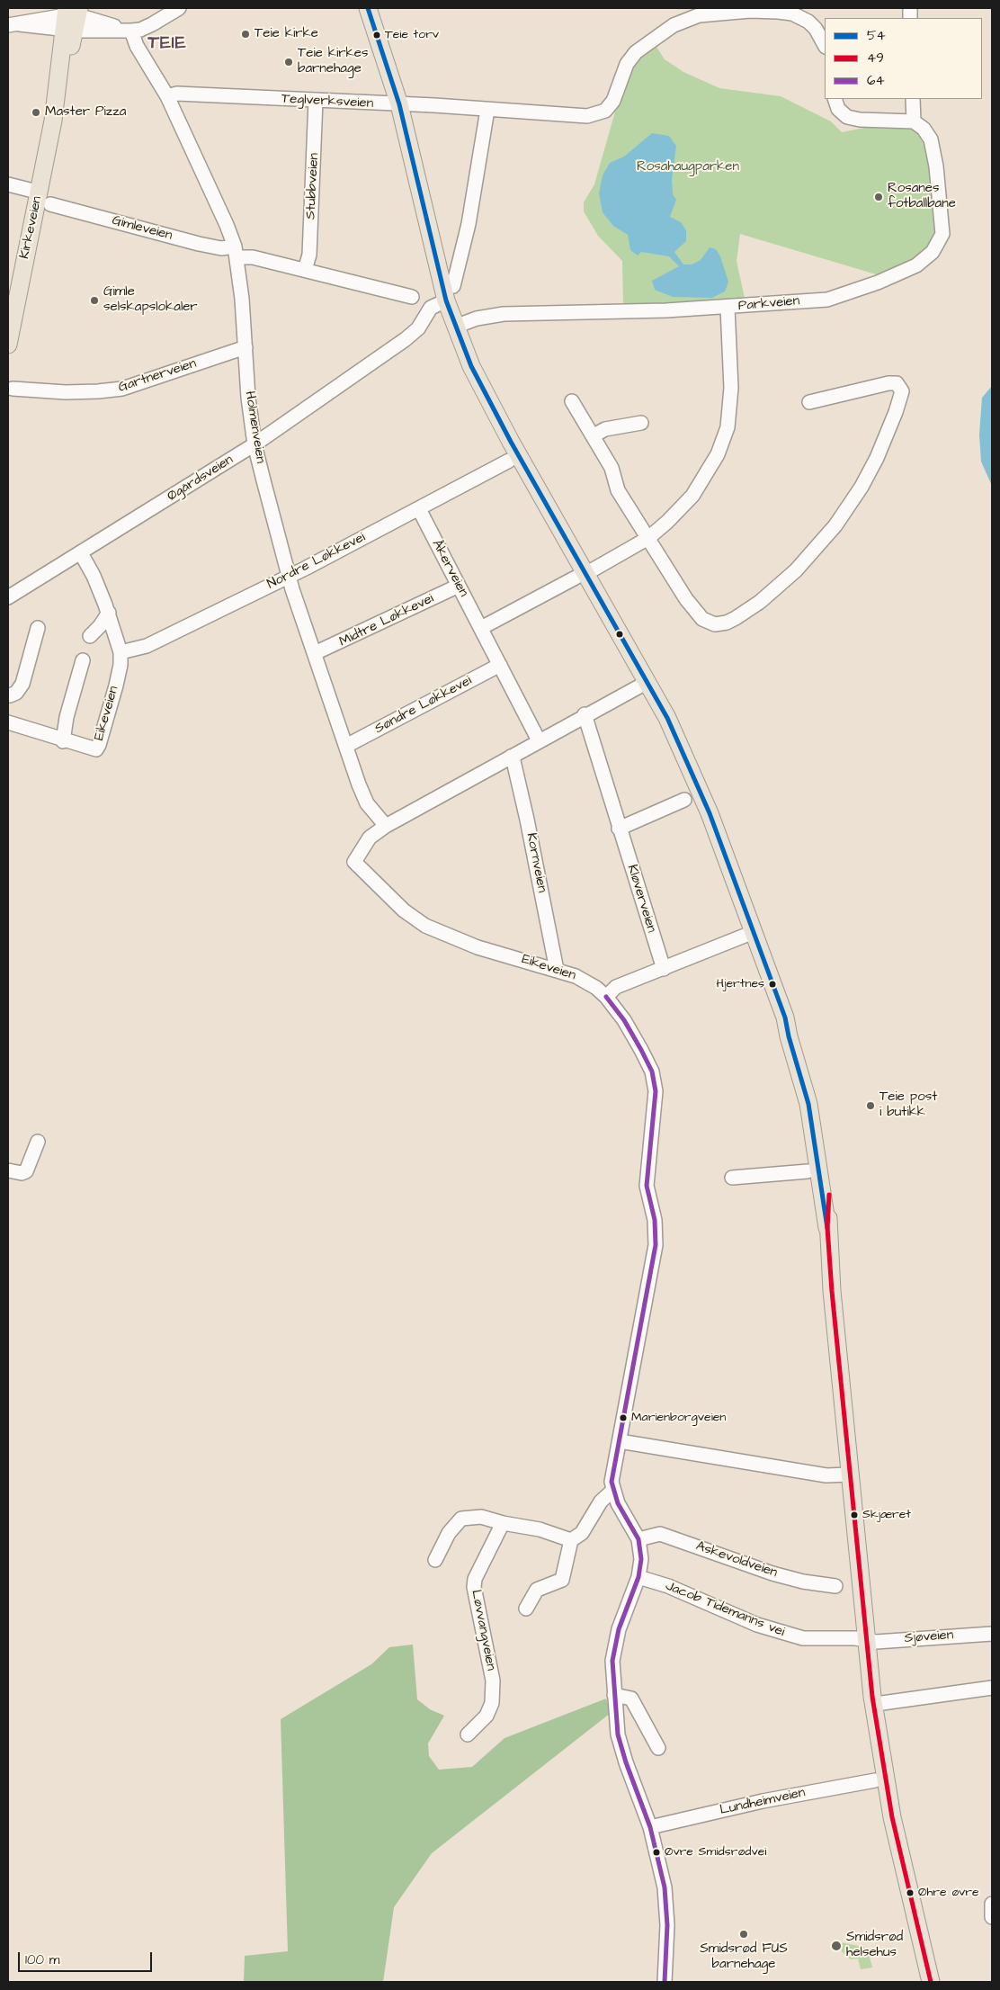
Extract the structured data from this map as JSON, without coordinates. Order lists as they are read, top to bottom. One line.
{"streets":{"main road":["Kirkeveien"],"street":["Teglverksveien","Stubbveien","Gimleveien","Parkveien","Gartnerveien","Holmenveien","Øgårdsveien","Nordre Løkkevei","Åkerveien","Midtre Løkkevei","Søndre Løkkevei","Eikeveien","Kornveien","Kløverveien","Askevoldveien","Jacob Tidemanns vei","Løvvangveien","Sjøveien","Lundheimveien"]},"crossings":[["Teglverksveien","Stubbveien"],["Teglverksveien","Holmenveien"],["Stubbveien","Gimleveien"],["Gimleveien","Holmenveien"],["Gartnerveien","Holmenveien"],["Holmenveien","Øgårdsveien"],["Holmenveien","Nordre Løkkevei"],["Holmenveien","Midtre Løkkevei"],["Holmenveien","Søndre Løkkevei"],["Holmenveien","Eikeveien"],["Øgårdsveien","Eikeveien"],["Nordre Løkkevei","Åkerveien"],["Nordre Løkkevei","Eikeveien"],["Åkerveien","Midtre Løkkevei"],["Åkerveien","Søndre Løkkevei"],["Eikeveien","Kornveien"],["Jacob Tidemanns vei","Sjøveien"]],"districts":["TEIE"],"parks":["Rosahaugparken"],"places":["Teie kirke","Teie torv","Teie kirkes barnehage","Master Pizza","Rosanes fotballbane","Gimle selskapslokaler","Hjertnes","Teie post i butikk","Marienborgveien","Skjæret","Øvre Smidsrødvei","Øhre øvre","Smidsrød FUS barnehage","Smidsrød helsehus"],"lines":["transit line 54","transit line 64","transit line 49"],"legend":["54","49","64"],"scale_bar":"100 m"}
